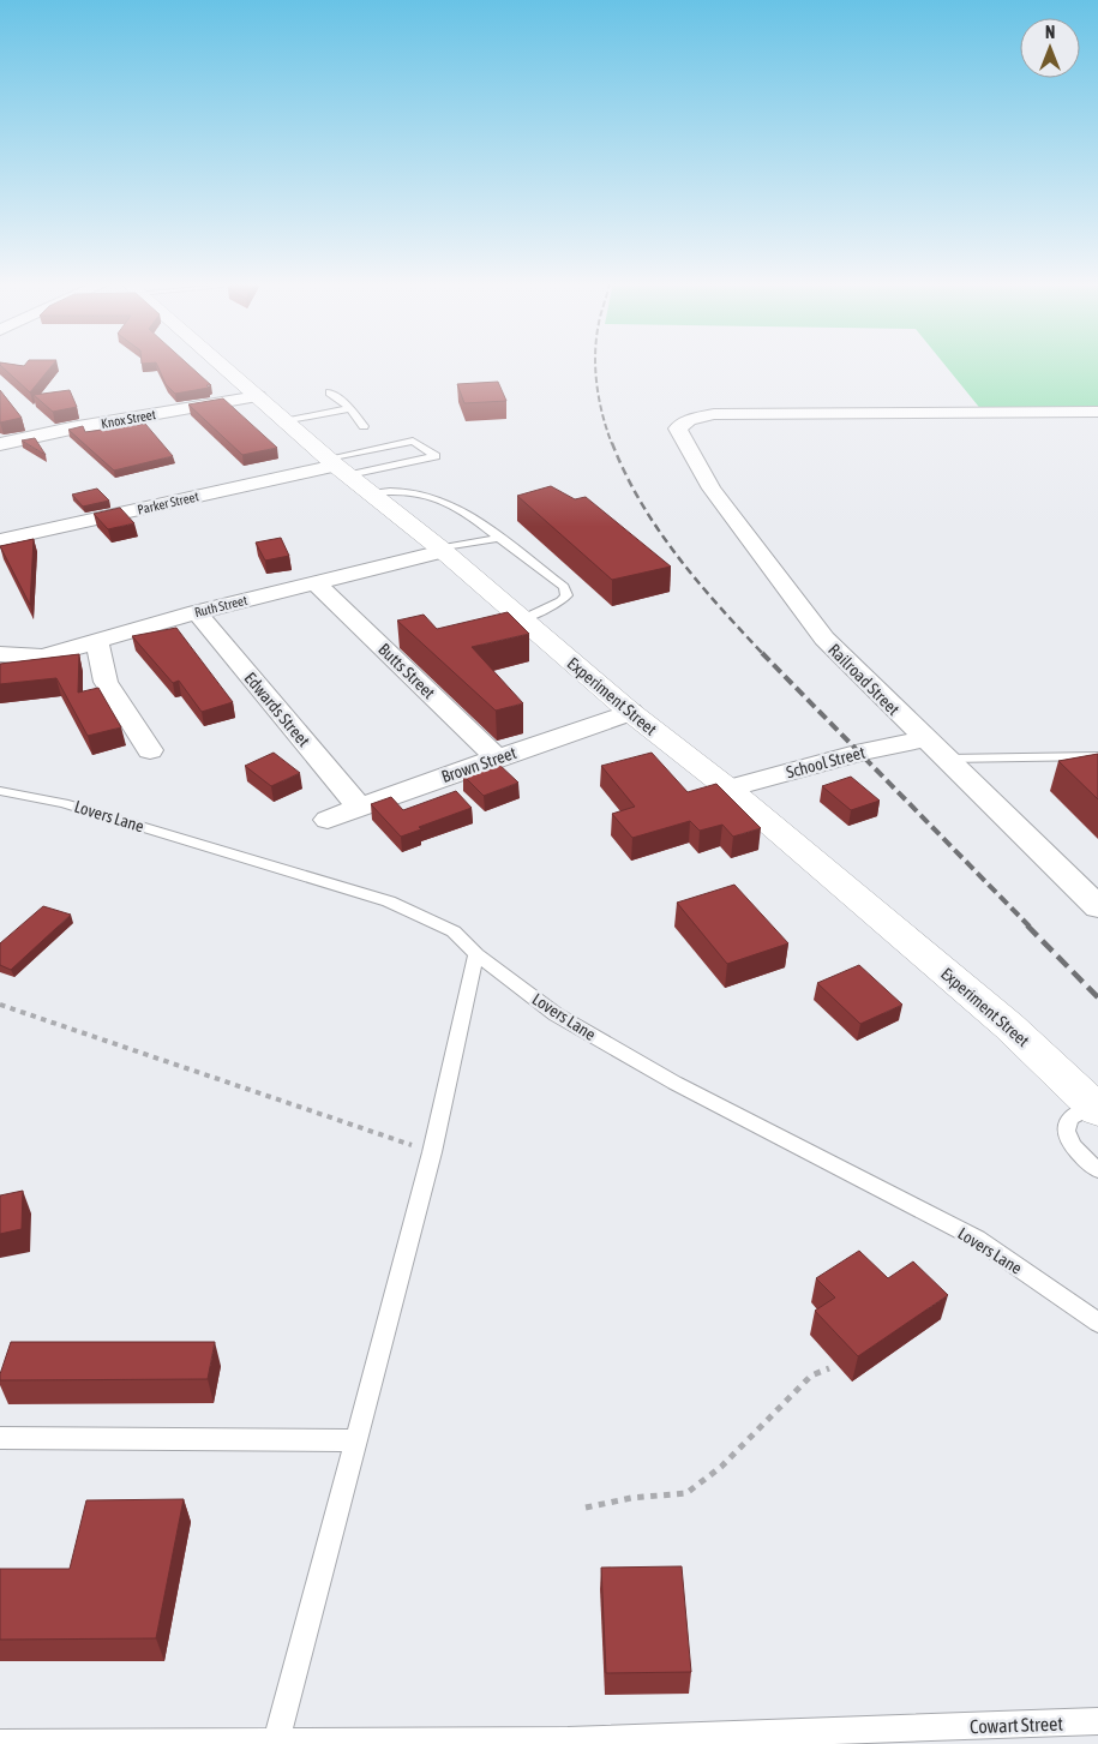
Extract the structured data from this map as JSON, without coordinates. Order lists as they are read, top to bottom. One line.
{"streets":{"main road":["Experiment Street"],"street":["Knox Street","Parker Street","Ruth Street","Butts Street","Railroad Street","Edwards Street","School Street","Brown Street"],"lane":["Lovers Lane","Cowart Street"]},"crossings":[["Knox Street","Experiment Street"],["Parker Street","Experiment Street"],["Ruth Street","Butts Street"],["Ruth Street","Experiment Street"],["Ruth Street","Edwards Street"],["Butts Street","Brown Street"],["Railroad Street","School Street"],["Experiment Street","School Street"],["Experiment Street","Brown Street"],["Edwards Street","Brown Street"]],"north":"top"}
